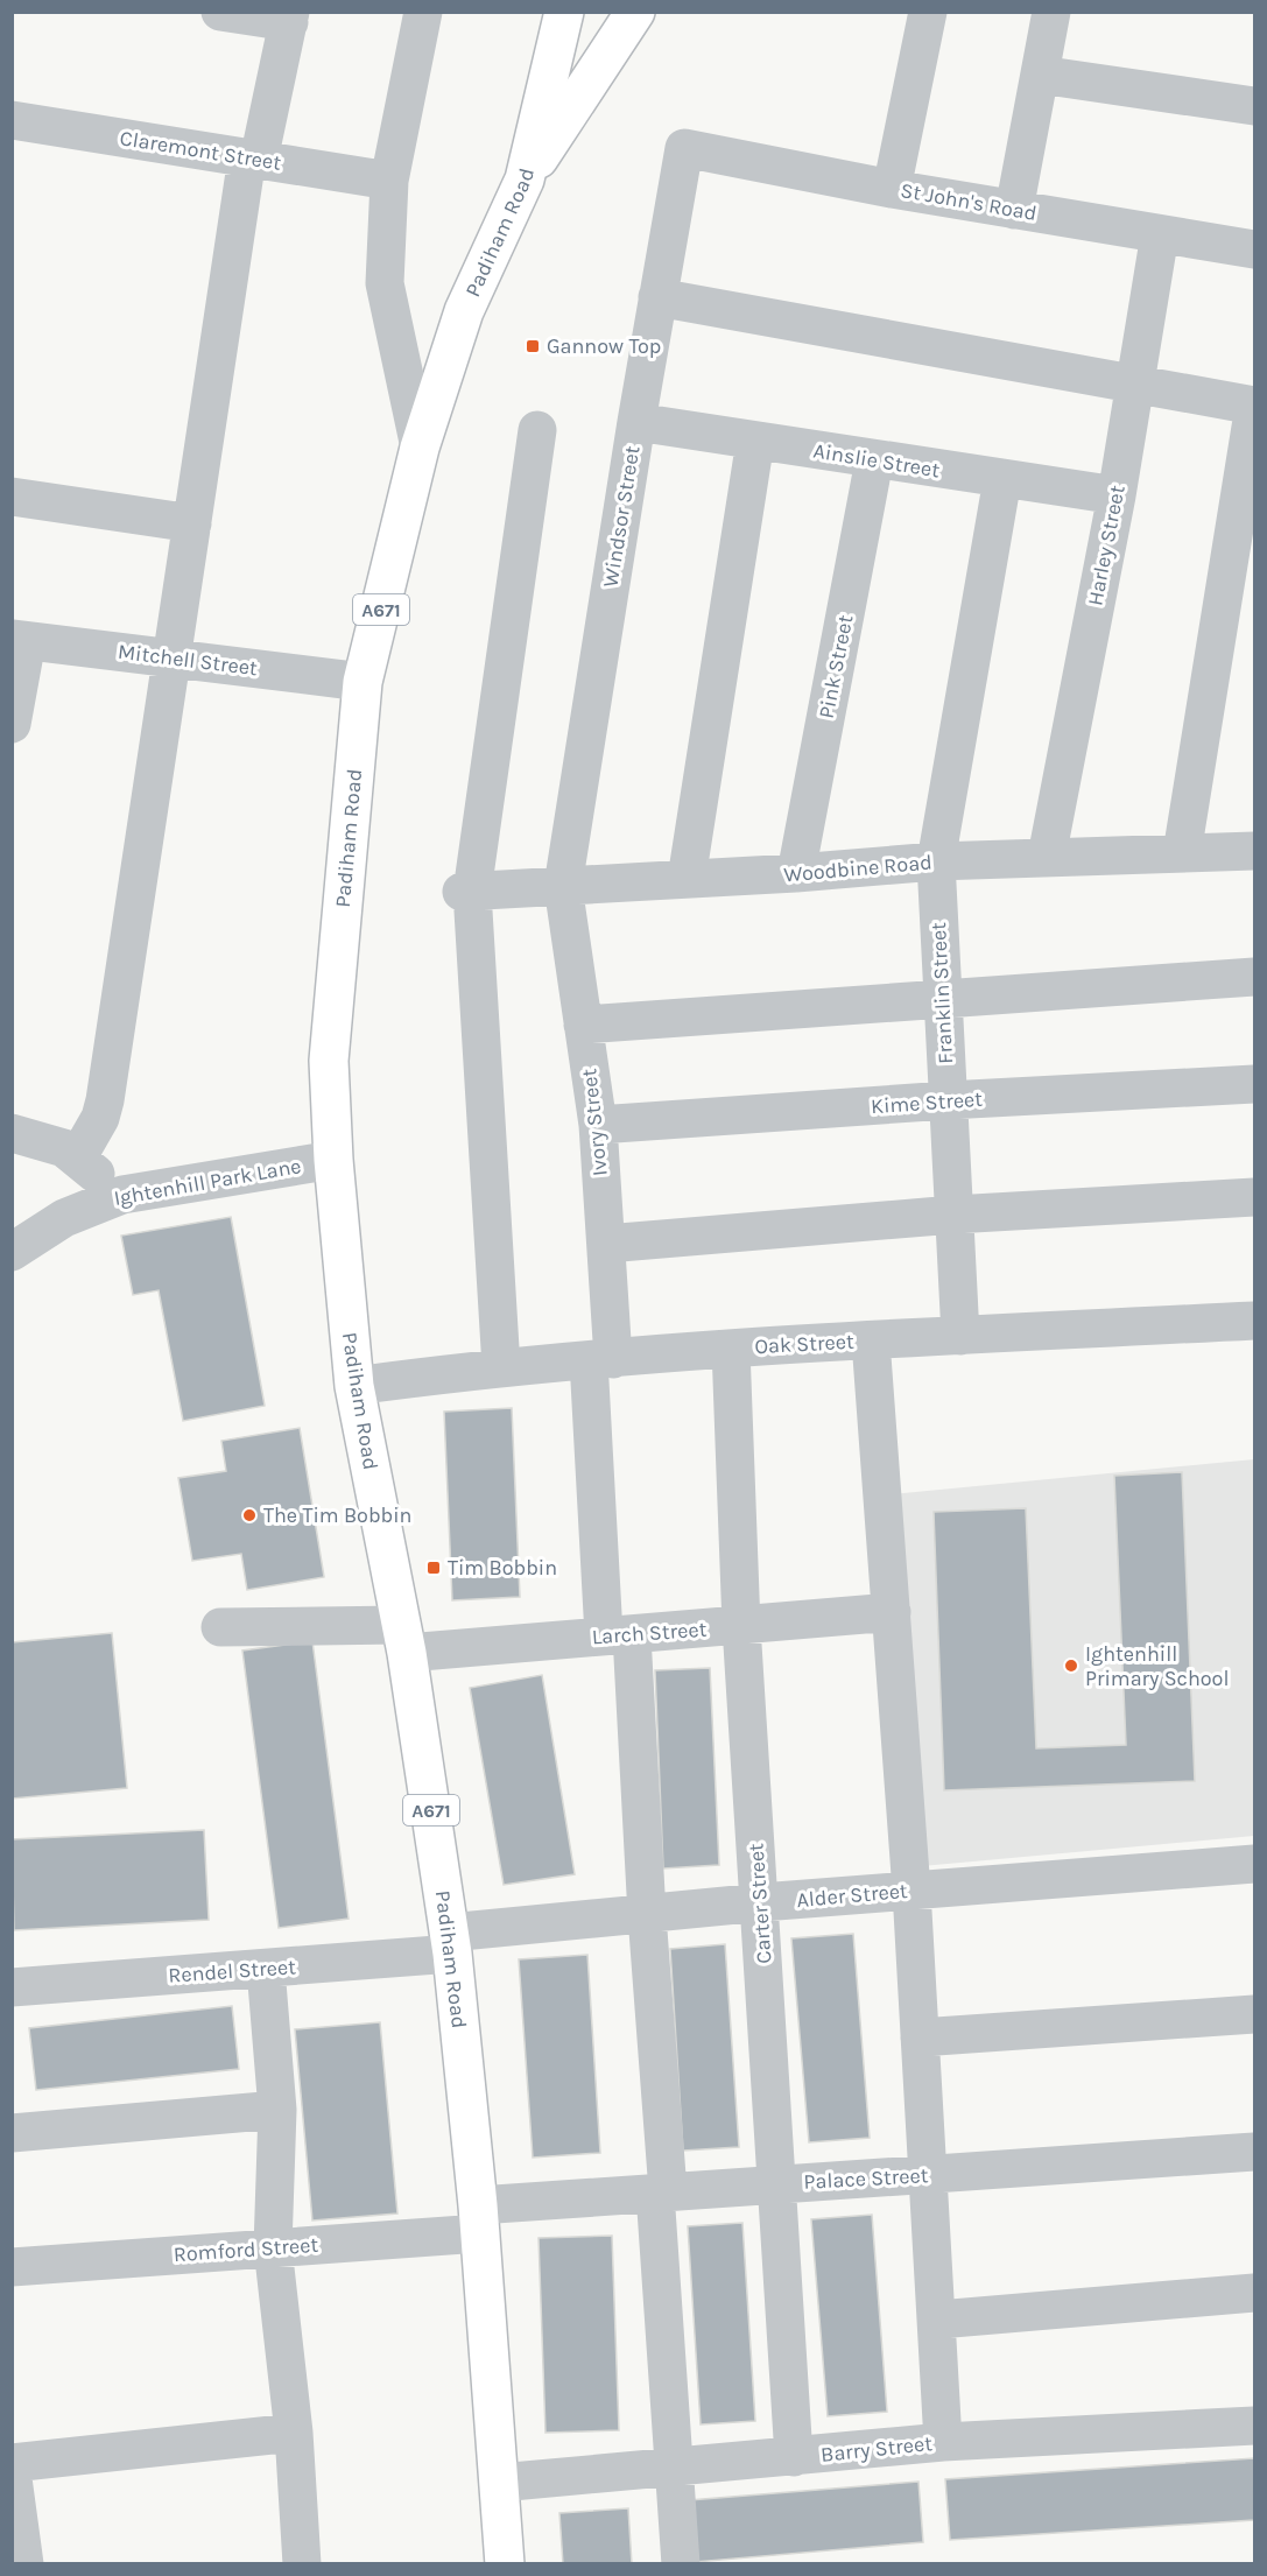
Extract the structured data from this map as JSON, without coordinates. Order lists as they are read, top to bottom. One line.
{"streets":{"main road":["Padiham Road","A671"],"street":["Claremont Street","St John's Road","Ainslie Street","Windsor Street","Harley Street","Mitchell Street","Pink Street","Woodbine Road","Franklin Street","Kime Street","Ivory Street","Ightenhill Park Lane","Oak Street","Larch Street","Alder Street","Carter Street","Rendel Street","Palace Street","Romford Street","Barry Street"]},"crossings":[["Claremont Street","Padiham Road"],["St John's Road","Windsor Street"],["St John's Road","Harley Street"],["Padiham Road","Mitchell Street"],["Padiham Road","Ightenhill Park Lane"],["Padiham Road","Oak Street"],["Padiham Road","Larch Street"],["Padiham Road","Alder Street"],["Padiham Road","Rendel Street"],["Padiham Road","Palace Street"],["Padiham Road","Romford Street"],["Padiham Road","Barry Street"],["Ainslie Street","Windsor Street"],["Ainslie Street","Harley Street"],["Ainslie Street","Pink Street"],["Ainslie Street","Franklin Street"],["Windsor Street","Woodbine Road"],["Windsor Street","Ivory Street"],["Harley Street","Woodbine Road"],["Pink Street","Woodbine Road"],["Woodbine Road","Franklin Street"],["Woodbine Road","Ivory Street"],["Franklin Street","Kime Street"],["Franklin Street","Oak Street"],["Kime Street","Ivory Street"],["Ivory Street","Oak Street"],["Ivory Street","Larch Street"],["Ivory Street","Alder Street"],["Ivory Street","Palace Street"],["Ivory Street","Barry Street"],["Oak Street","Carter Street"],["Larch Street","Carter Street"],["Alder Street","Carter Street"],["Alder Street","Rendel Street"],["Carter Street","Palace Street"],["Carter Street","Barry Street"],["Palace Street","Romford Street"]],"places":{"transit":["Gannow Top","Tim Bobbin"],"other":["The Tim Bobbin","Ightenhill Primary School"]}}
